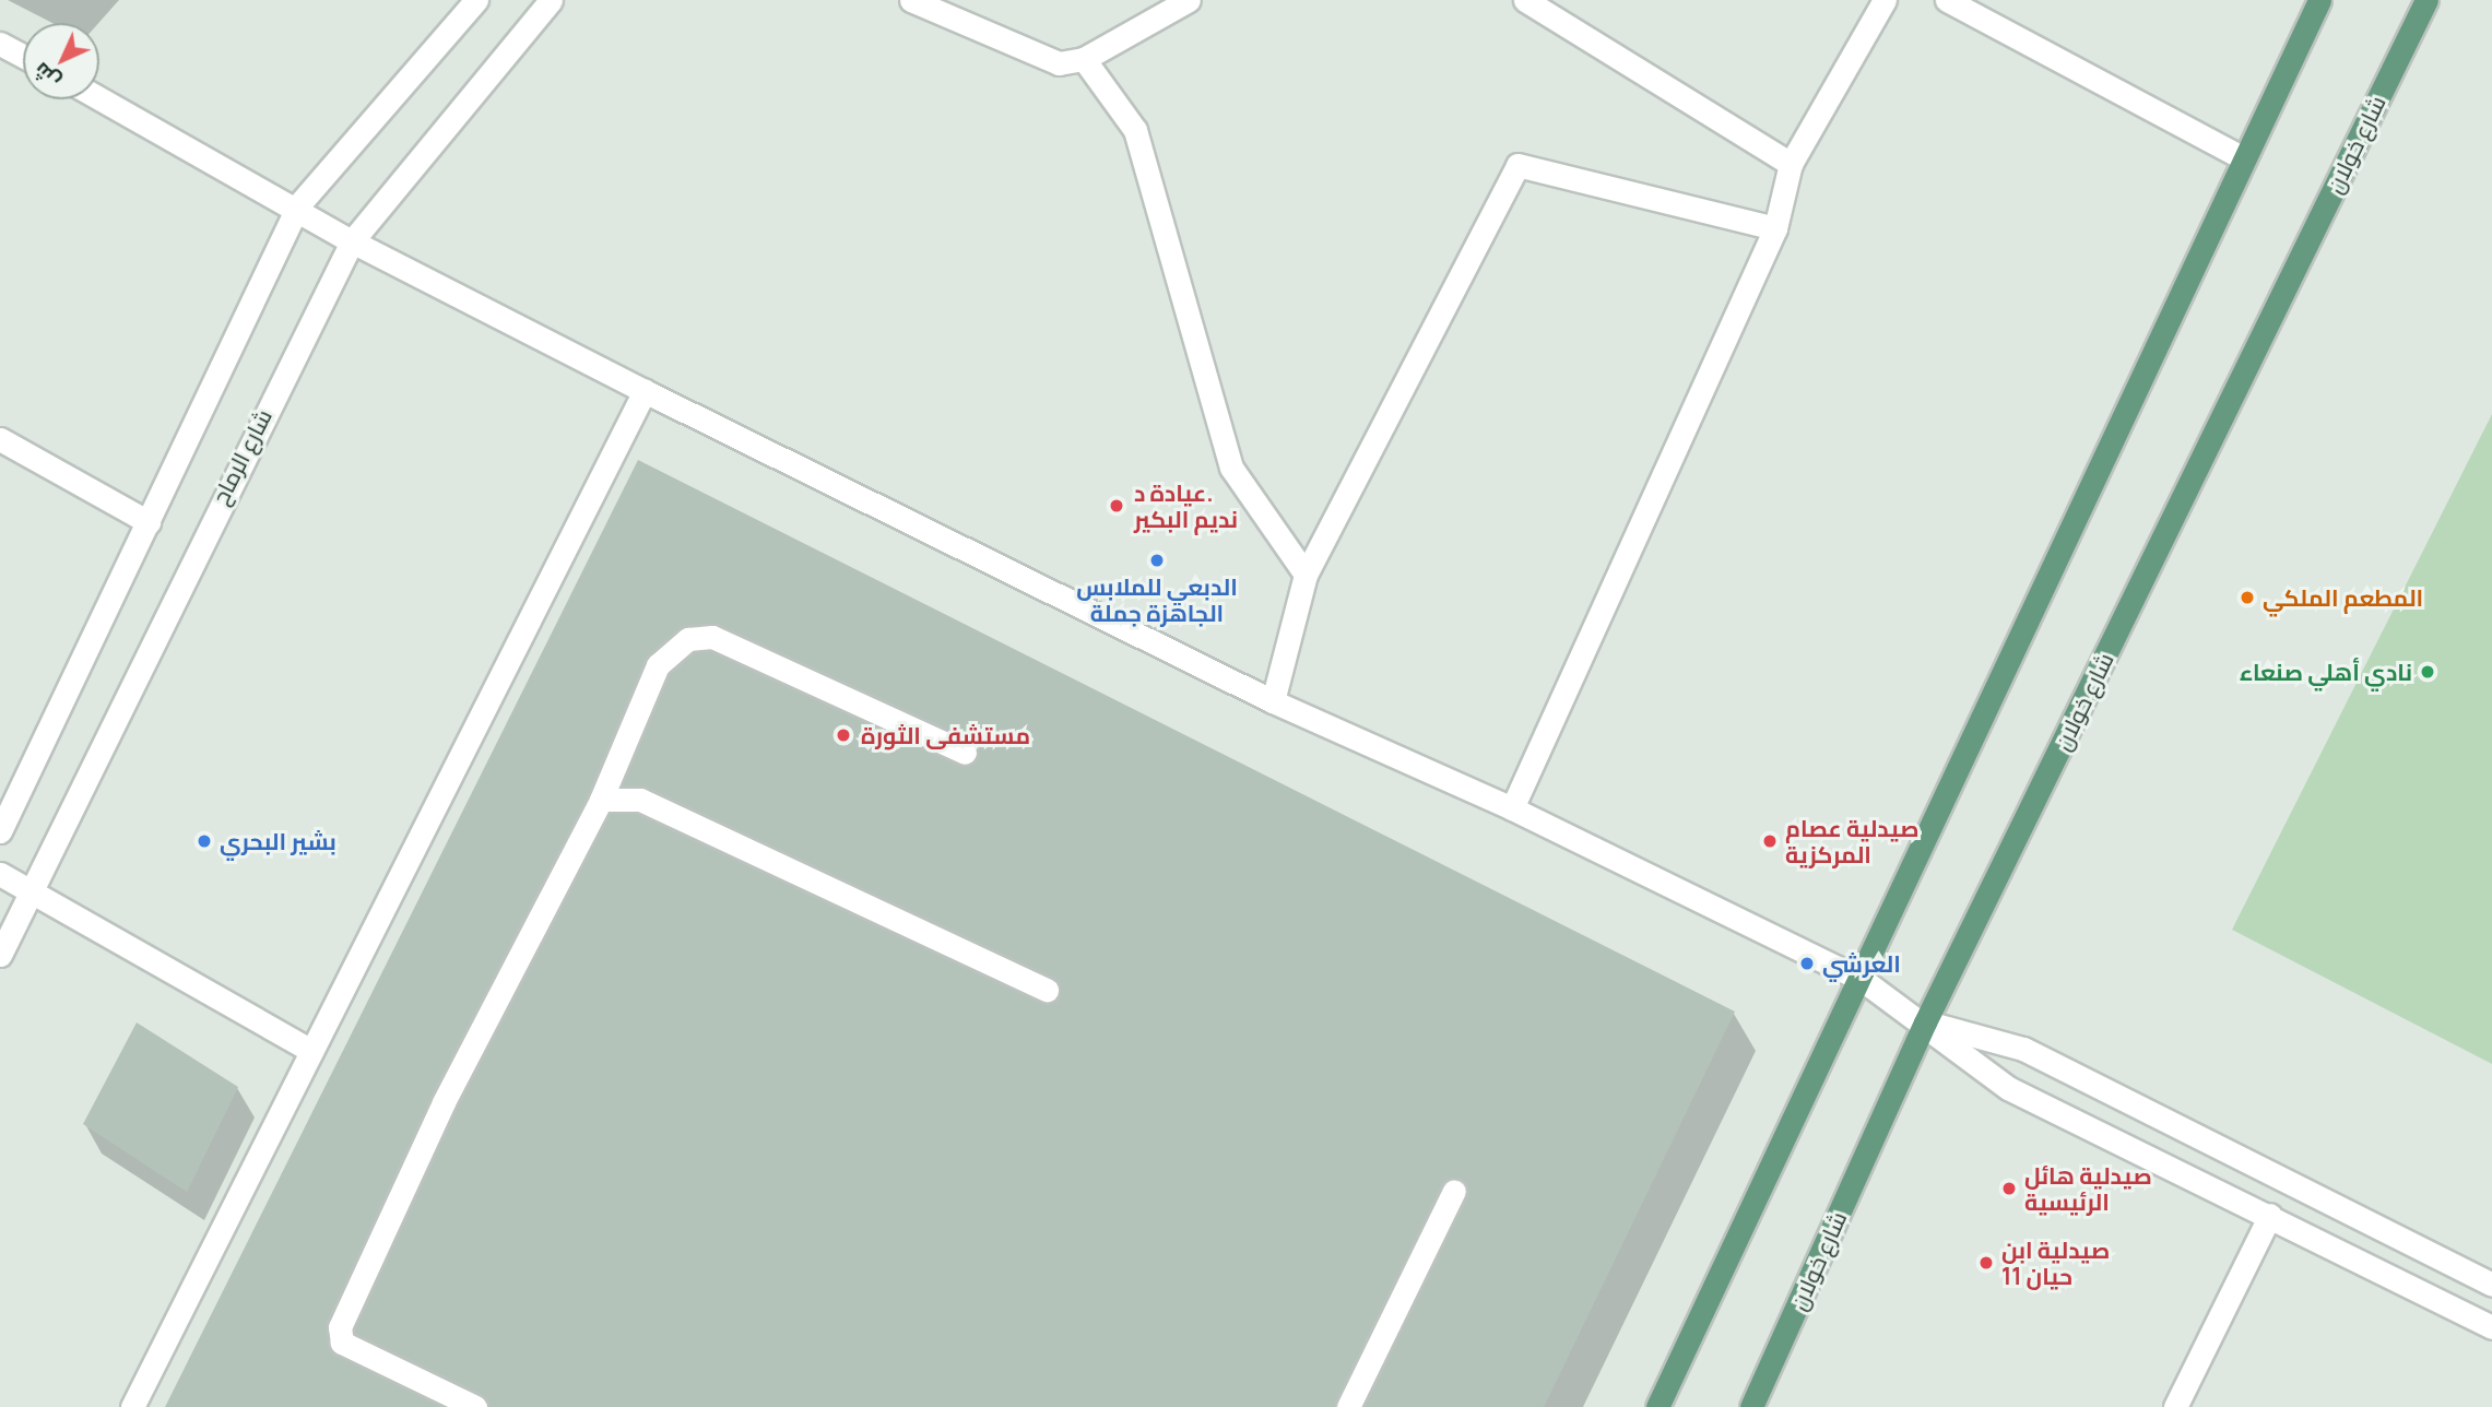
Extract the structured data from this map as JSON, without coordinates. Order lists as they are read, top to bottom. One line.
{"streets":{"main road":["شارع خولان"],"street":["شارع الرماح"]},"places":["عيادة د. نديم البكير","الدبعي للملابس الجاهزة جملة","المطعم الملكي","نادي أهلي صنعاء","مستشفى الثورة","بشير البحري","صيدلية عصام المركزية","العرشي","صيدلية هائل الرئيسية","صيدلية ابن حيان 11"],"north":"bottom left"}
